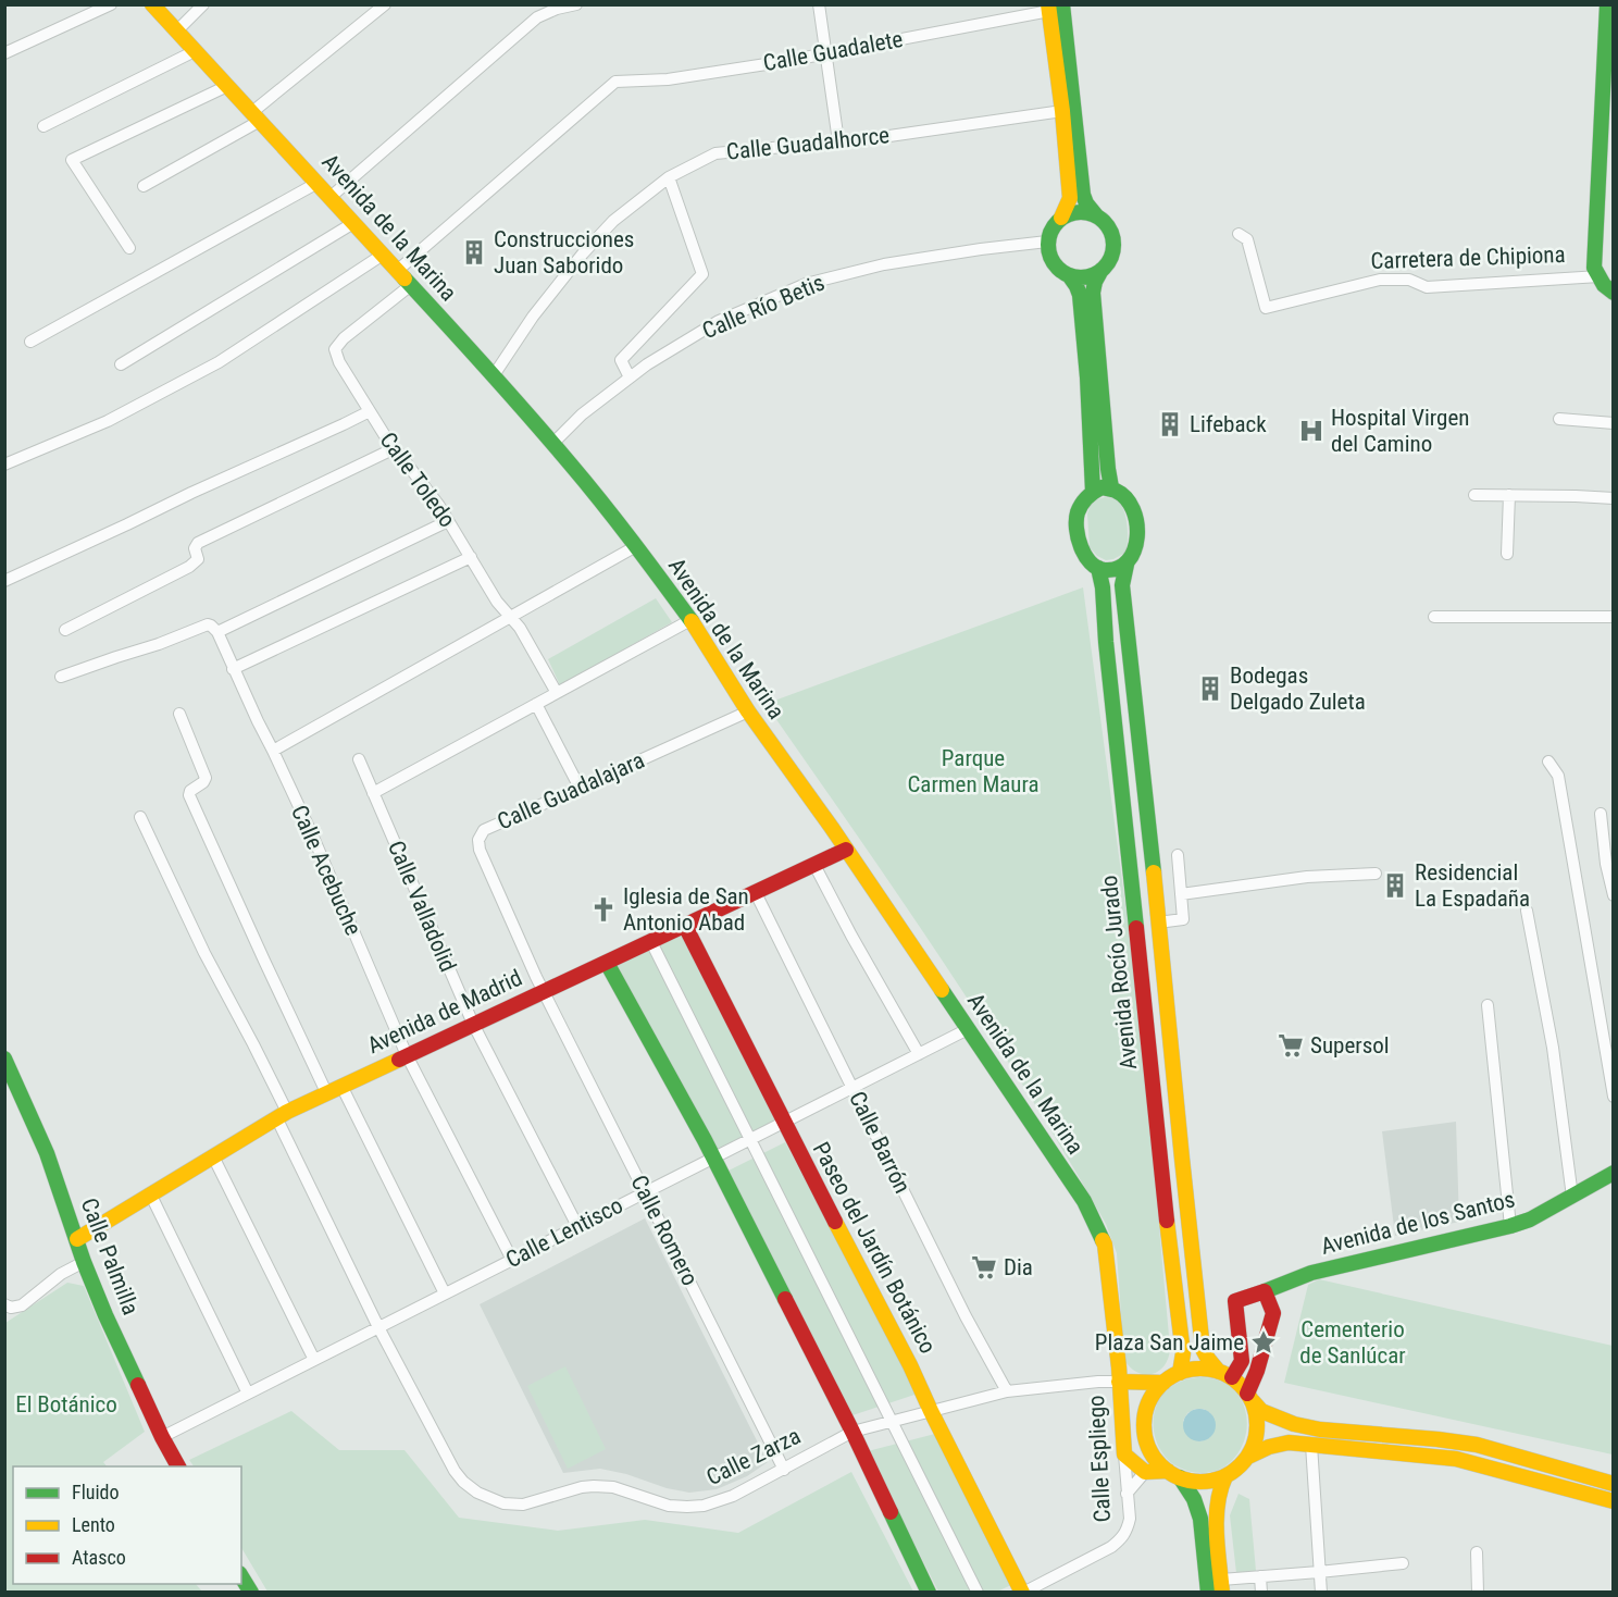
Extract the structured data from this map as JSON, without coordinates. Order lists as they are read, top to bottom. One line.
{"streets":{"street":["Calle Guadalete","Calle Guadalhorce","Avenida de la Marina","Carretera de Chipiona","Calle Río Betis","Calle Toledo","Calle Guadalajara","Calle Acebuche","Calle Valladolid","Avenida Rocío Jurado","Avenida de Madrid","Calle Barrón","Avenida de los Santos","Calle Romero","Calle Lentisco","Paseo del Jardín Botánico","Calle Palmilla","Calle Zarza","Calle Espliego"]},"crossings":[["Calle Guadalete","Avenida de la Marina"],["Calle Guadalhorce","Avenida de la Marina"],["Avenida de la Marina","Calle Río Betis"],["Avenida de la Marina","Calle Toledo"],["Avenida de la Marina","Calle Guadalajara"],["Avenida de la Marina","Avenida de Madrid"],["Avenida de la Marina","Calle Lentisco"],["Avenida de la Marina","Calle Zarza"],["Avenida de la Marina","Calle Espliego"],["Calle Guadalajara","Avenida de Madrid"],["Calle Guadalajara","Calle Romero"],["Calle Acebuche","Avenida de Madrid"],["Calle Acebuche","Calle Lentisco"],["Calle Valladolid","Avenida de Madrid"],["Calle Valladolid","Calle Lentisco"],["Avenida Rocío Jurado","Calle Zarza"],["Avenida de Madrid","Calle Barrón"],["Avenida de Madrid","Calle Romero"],["Avenida de Madrid","Paseo del Jardín Botánico"],["Avenida de Madrid","Calle Palmilla"],["Avenida de Madrid","Calle Zarza"],["Calle Barrón","Calle Lentisco"],["Calle Barrón","Calle Zarza"],["Calle Romero","Calle Lentisco"],["Calle Romero","Calle Zarza"],["Calle Lentisco","Paseo del Jardín Botánico"],["Calle Lentisco","Calle Palmilla"],["Calle Lentisco","Calle Zarza"],["Paseo del Jardín Botánico","Calle Zarza"],["Paseo del Jardín Botánico","Calle Espliego"],["Calle Zarza","Calle Espliego"]],"parks":["Parque Carmen Maura","Cementerio de Sanlúcar","El Botánico"],"places":{"building":["Construcciones Juan Saborido","Lifeback","Bodegas Delgado Zuleta","Residencial La Espadaña"],"hospital":["Hospital Virgen del Camino"],"church":["Iglesia de San Antonio Abad"],"supermarket":["Supersol","Dia"],"place":["Plaza San Jaime"]},"legend":["Fluido","Lento","Atasco"]}
